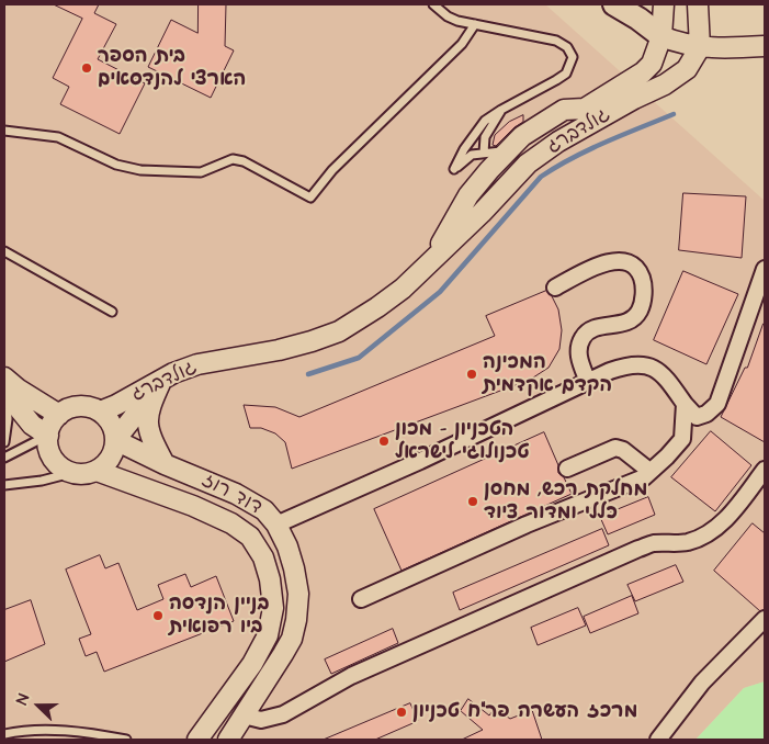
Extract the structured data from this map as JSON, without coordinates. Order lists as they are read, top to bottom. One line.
{"streets":{"street":["גולדברג","דוד רוז"]},"crossings":[["גולדברג","דוד רוז"]],"places":["בית הספר הארצי להנדסאים","המכינה הקדם אקדמית","הטכניון - מכון טכנולוגי לישראל","מחלקת רכש, מחסן כללי ומדור ציוד","בניין הנדסה ביו רפואית","מרכז העשרה פר\"ח טכניון"],"north":"left"}
